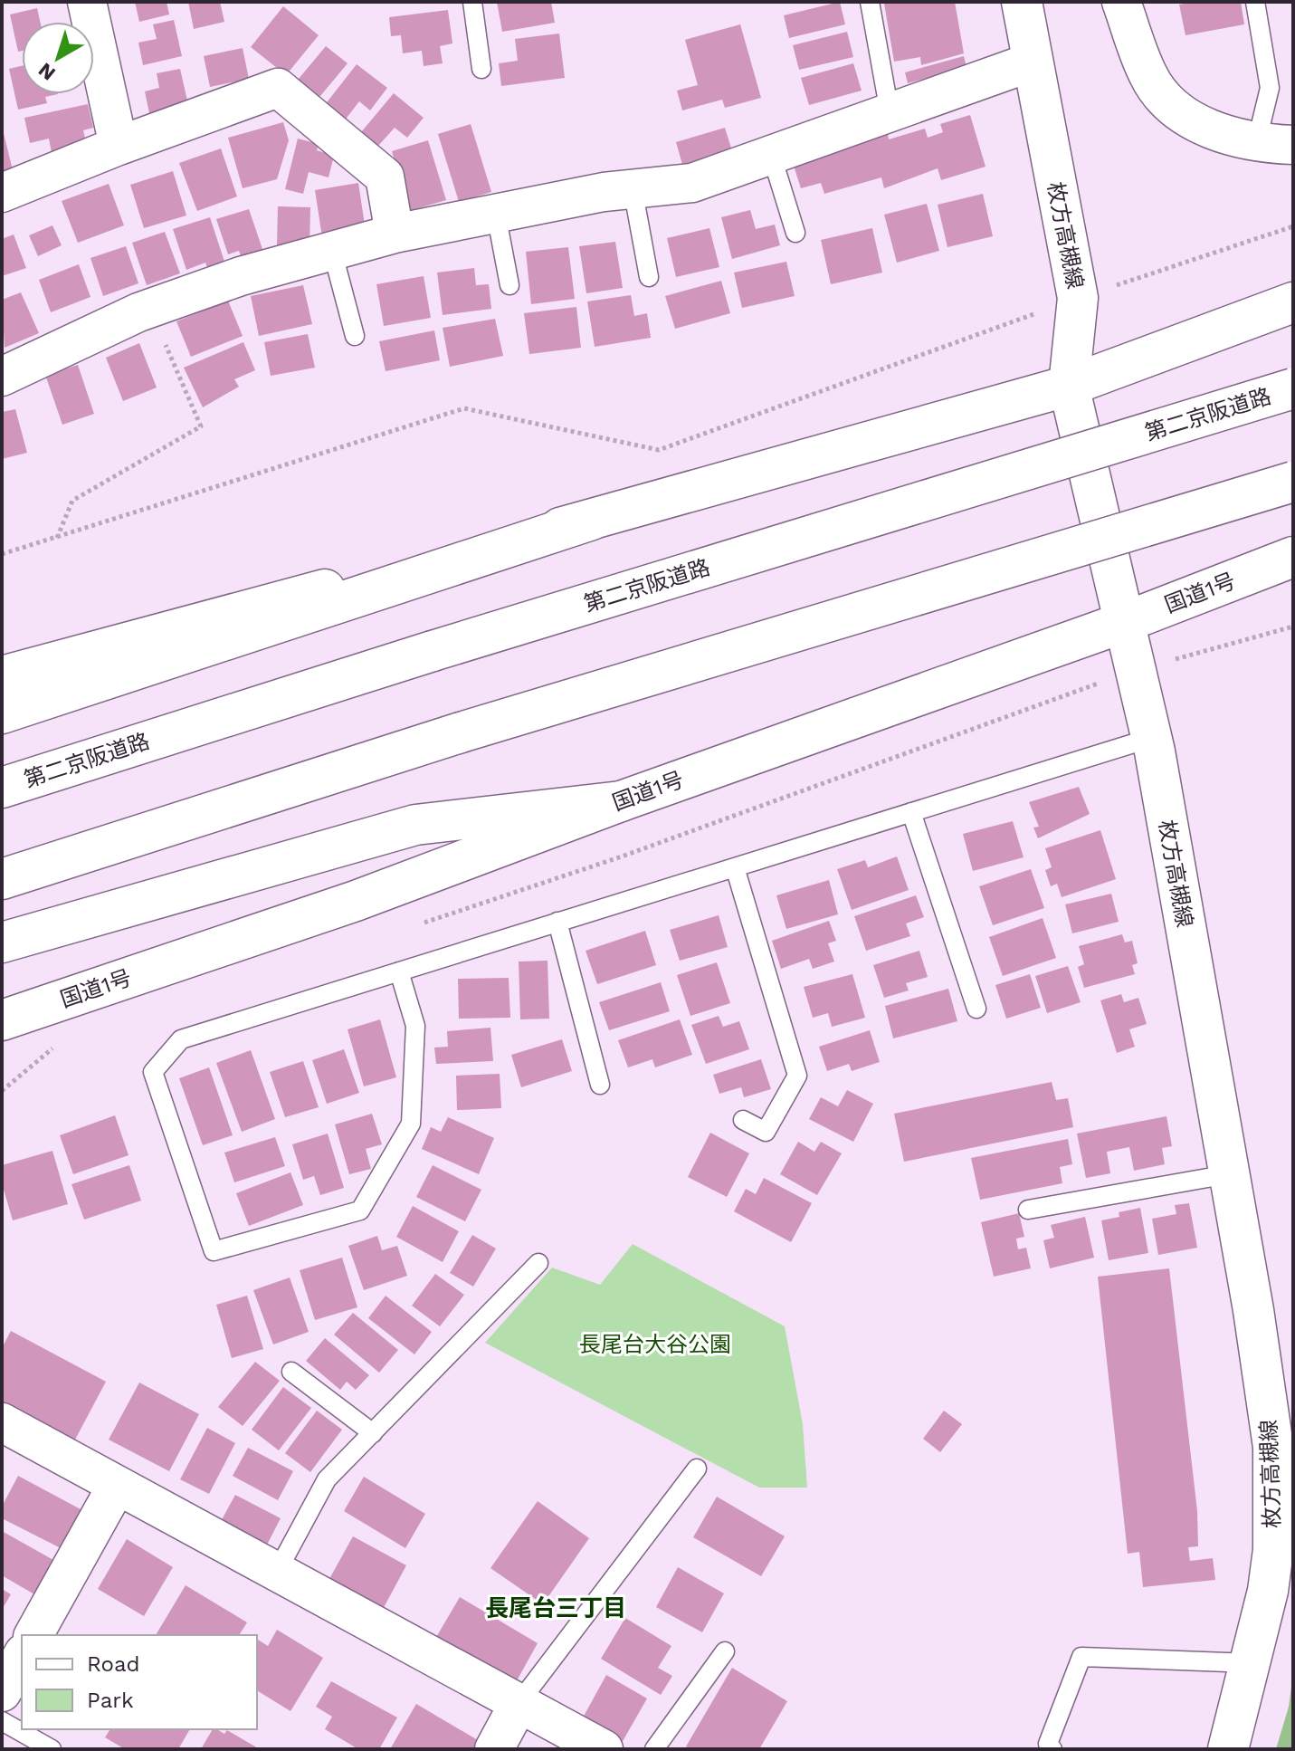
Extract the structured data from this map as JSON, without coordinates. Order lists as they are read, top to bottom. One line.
{"streets":{"main road":["枚方高槻線","第二京阪道路","国道1号"]},"crossings":[["枚方高槻線","国道1号"]],"districts":["長尾台三丁目"],"parks":["長尾台大谷公園"],"legend":["Road","Park"],"north":"bottom left"}
